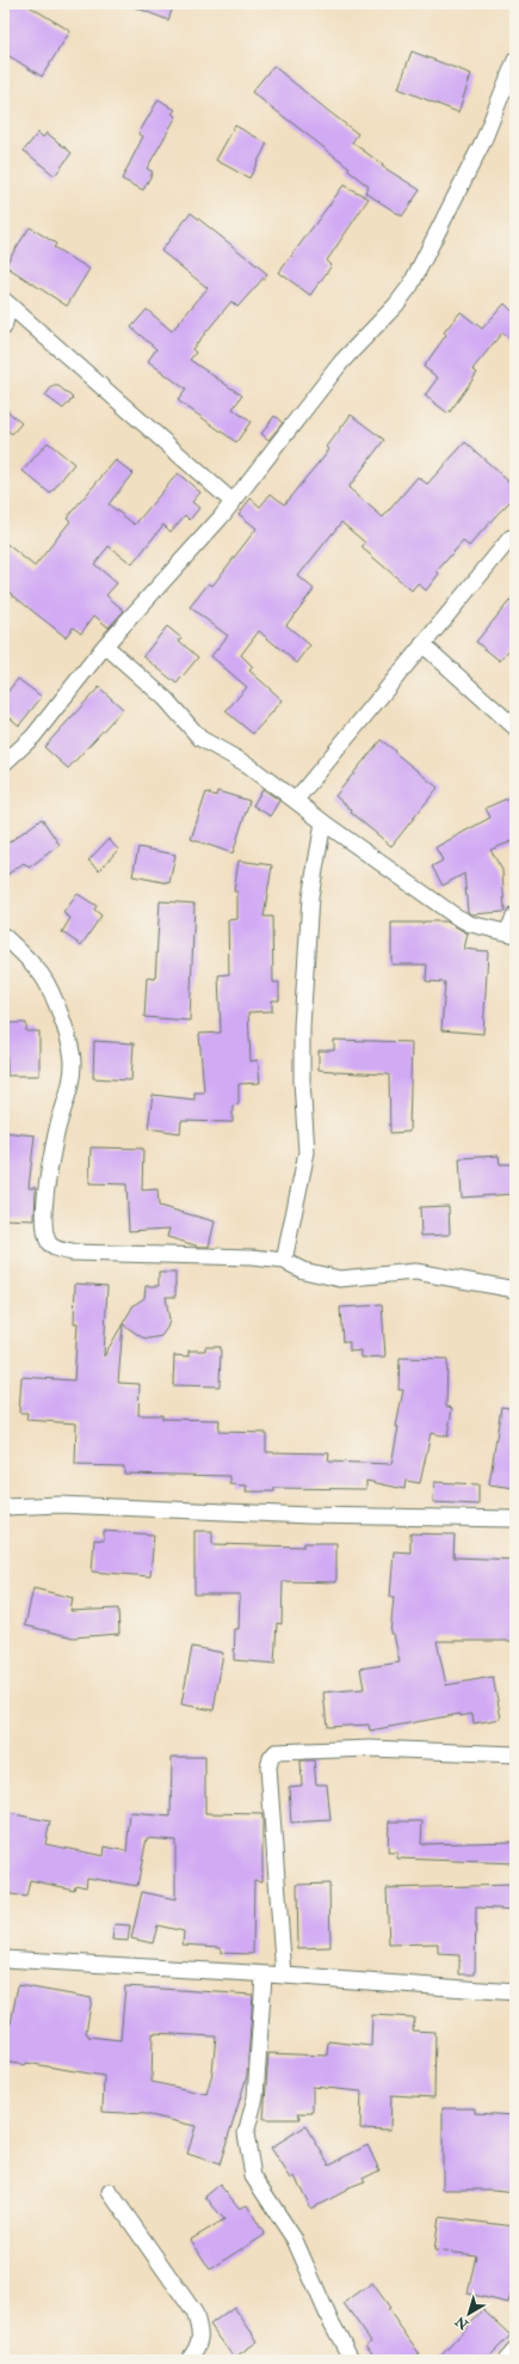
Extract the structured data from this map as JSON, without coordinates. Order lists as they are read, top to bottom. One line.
{"north":"bottom left"}
